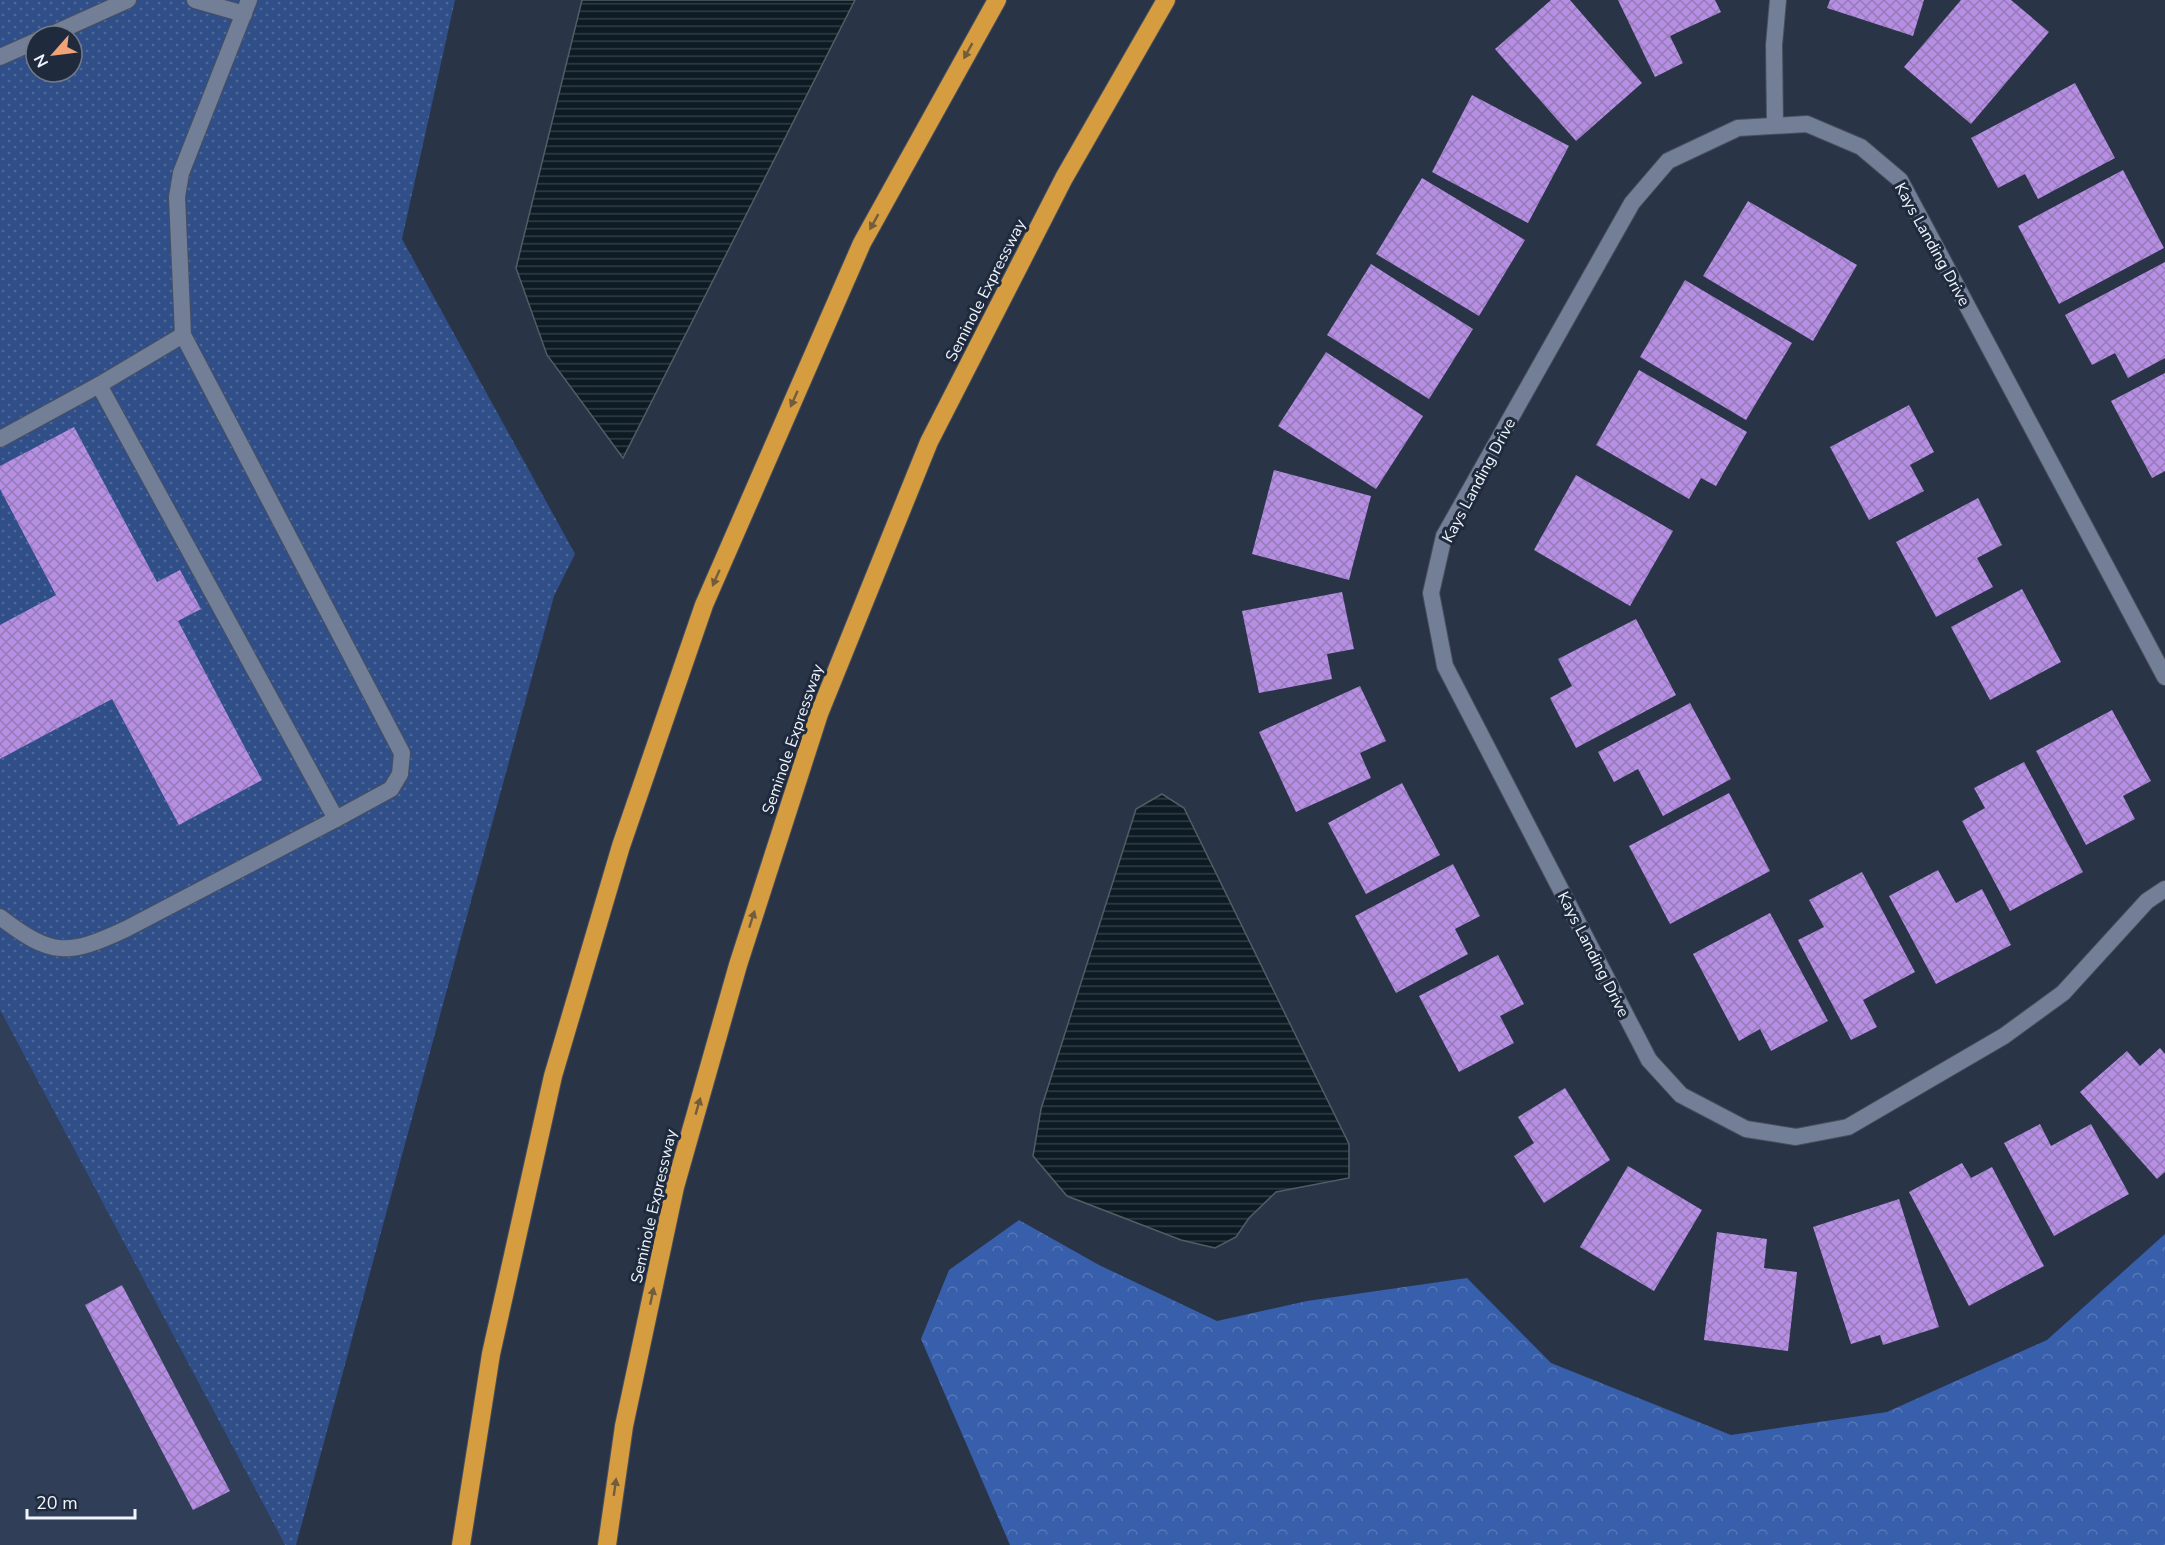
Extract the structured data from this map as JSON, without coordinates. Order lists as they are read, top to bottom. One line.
{"streets":{"highway":["Seminole Expressway"],"street":["Kays Landing Drive"]},"scale_bar":"20 m","north":"bottom left"}
